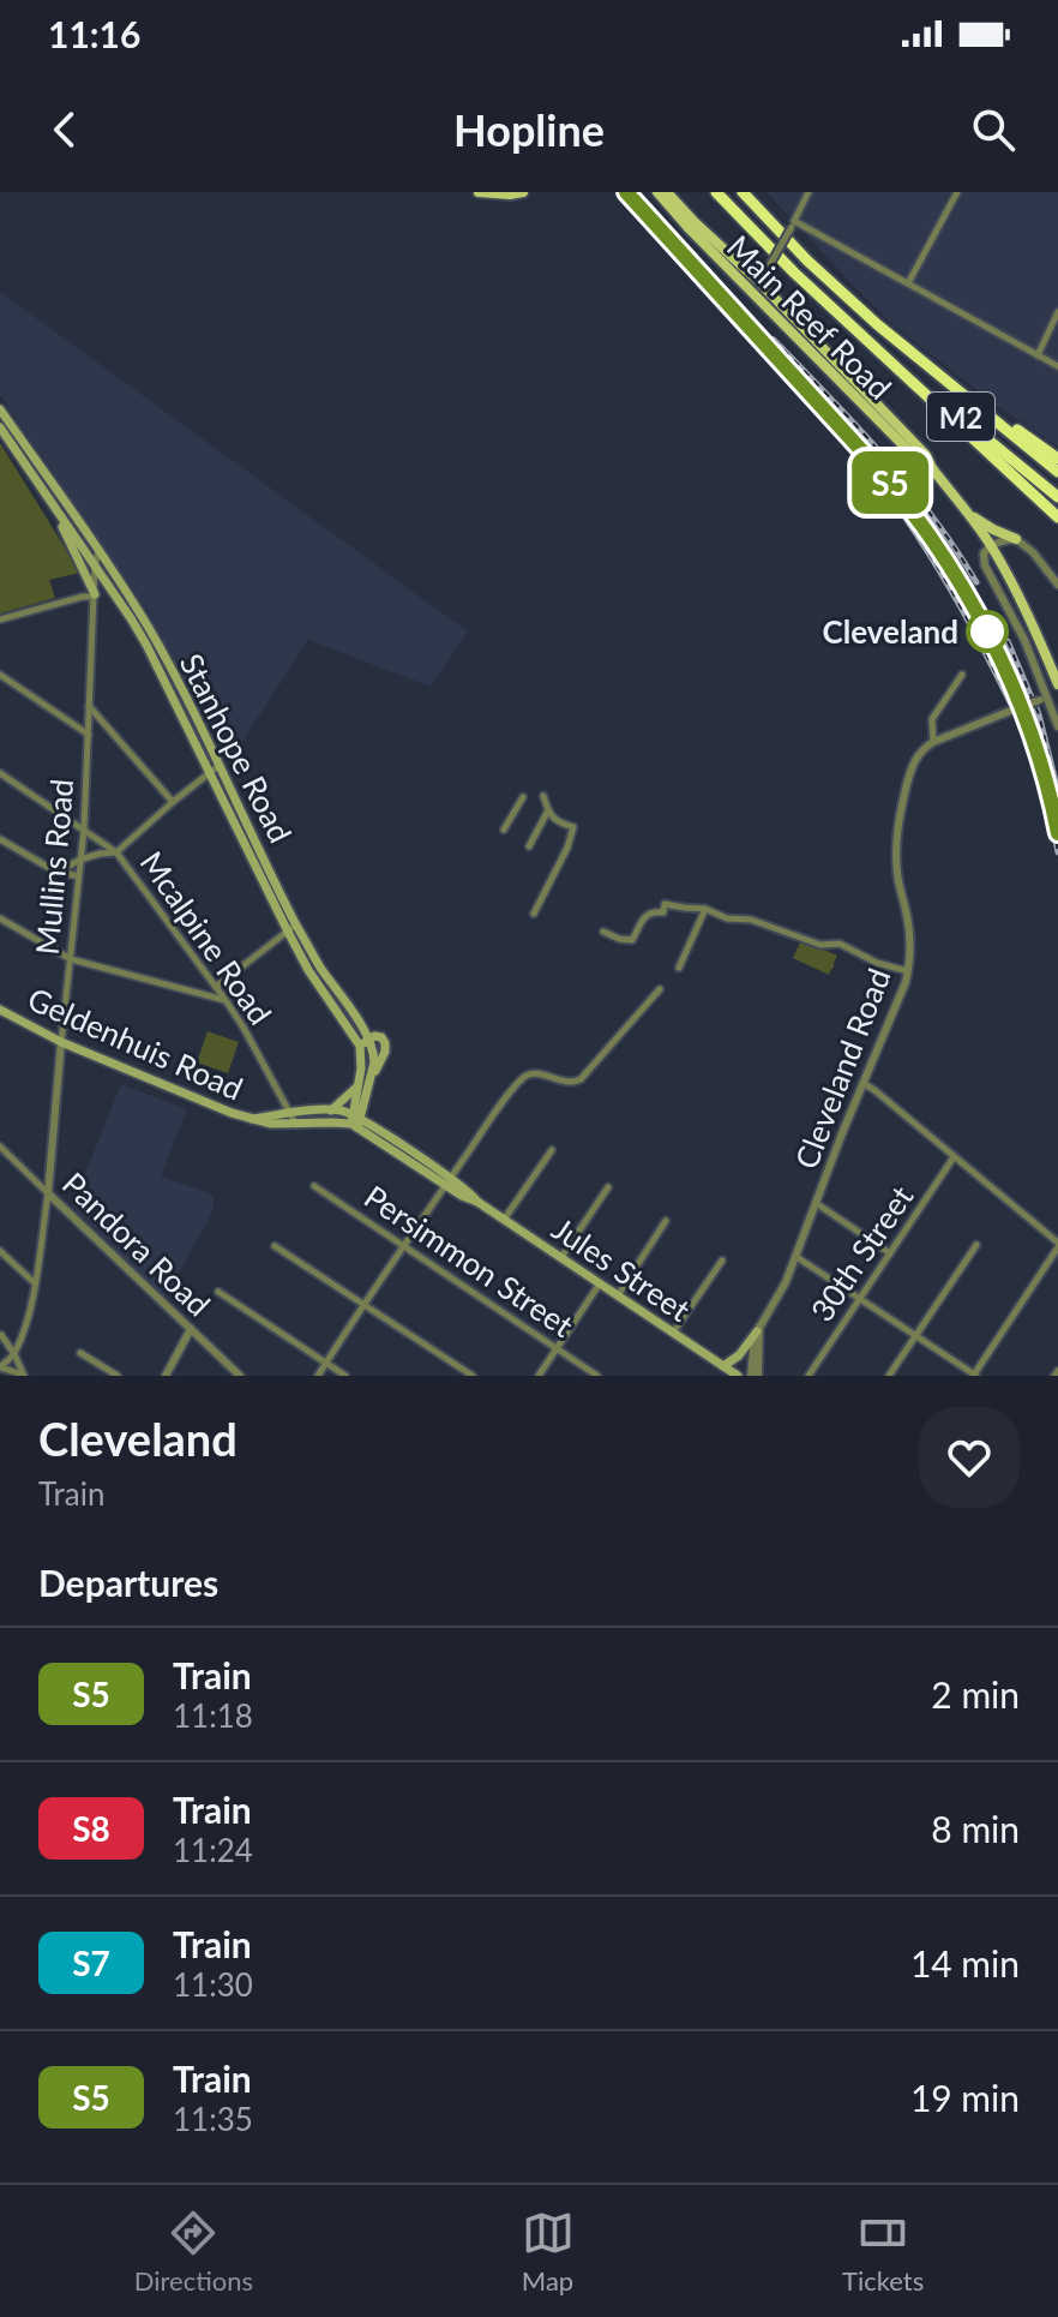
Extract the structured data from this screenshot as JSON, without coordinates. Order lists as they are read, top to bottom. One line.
{"streets":{"highway":["M2"],"main road":["Main Reef Road","Stanhope Road","Geldenhuis Road","Jules Street"],"street":["Mullins Road","Mcalpine Road","Cleveland Road","Pandora Road","30th Street","Persimmon Street"]},"crossings":[["Stanhope Road","Mullins Road"],["Mullins Road","Mcalpine Road"],["Mullins Road","Geldenhuis Road"],["Mullins Road","Pandora Road"],["Mcalpine Road","Geldenhuis Road"],["Geldenhuis Road","Jules Street"]],"places":["Cleveland"],"page":{"status":"11:16","header":"Hopline","on_map":"S5","heading":[["Cleveland","Train"],"Departures"],"list":[{"mark":"S5","name":"Train","note":"11:18","value":"2 min"},{"mark":"S8","name":"Train","note":"11:24","value":"8 min"},{"mark":"S7","name":"Train","note":"11:30","value":"14 min"},{"mark":"S5","name":"Train","note":"11:35","value":"19 min"}],"tabs":["Directions","Map","Tickets"]}}
